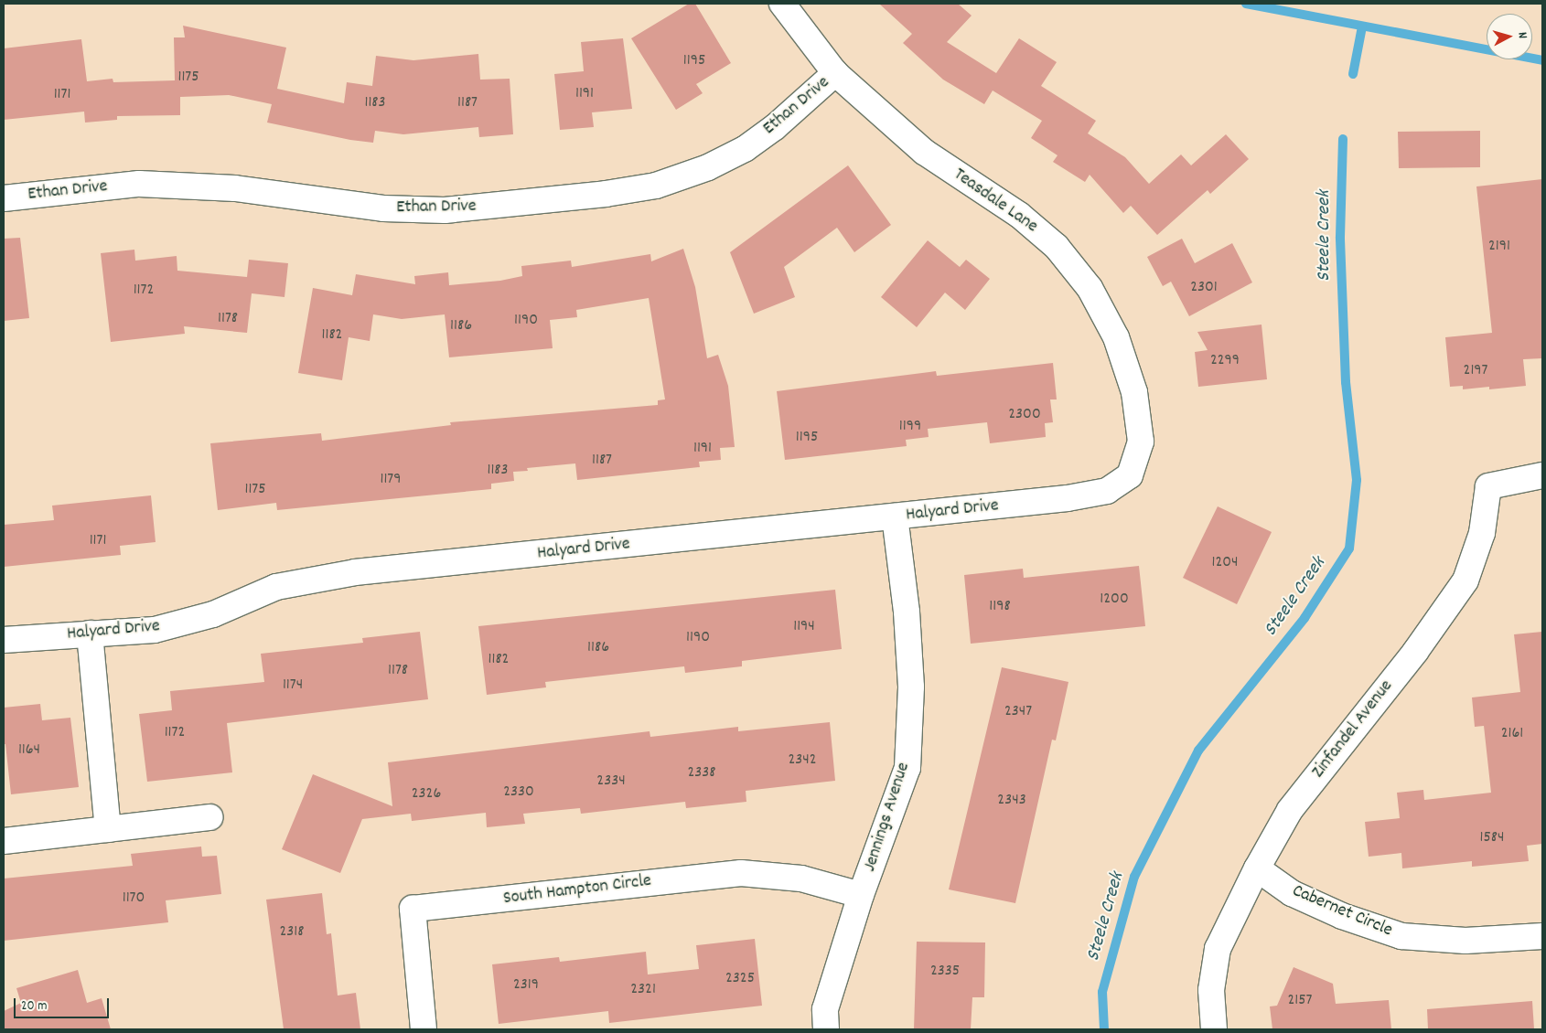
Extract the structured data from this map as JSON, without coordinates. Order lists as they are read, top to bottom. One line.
{"streets":{"street":["Ethan Drive","Teasdale Lane","Halyard Drive","Zinfandel Avenue","Jennings Avenue","South Hampton Circle","Cabernet Circle"]},"crossings":[["Ethan Drive","Teasdale Lane"],["Teasdale Lane","Halyard Drive"],["Halyard Drive","Jennings Avenue"],["Zinfandel Avenue","Cabernet Circle"],["Jennings Avenue","South Hampton Circle"]],"water":["Steele Creek"],"house_numbers":["1195","1175","1191","1171","1183","1187","2191","2301","1172","1178","1190","1186","1182","2299","2197","2300","1199","1195","1191","1187","1183","1179","1175","1171","1204","1200","1198","1194","1190","1186","1182","1178","1174","2347","1172","2161","1164","2342","2338","2334","2330","2326","2343","1584","1170","2318","2335","2325","2319","2321","2157"],"scale_bar":"20 m","north":"right"}
